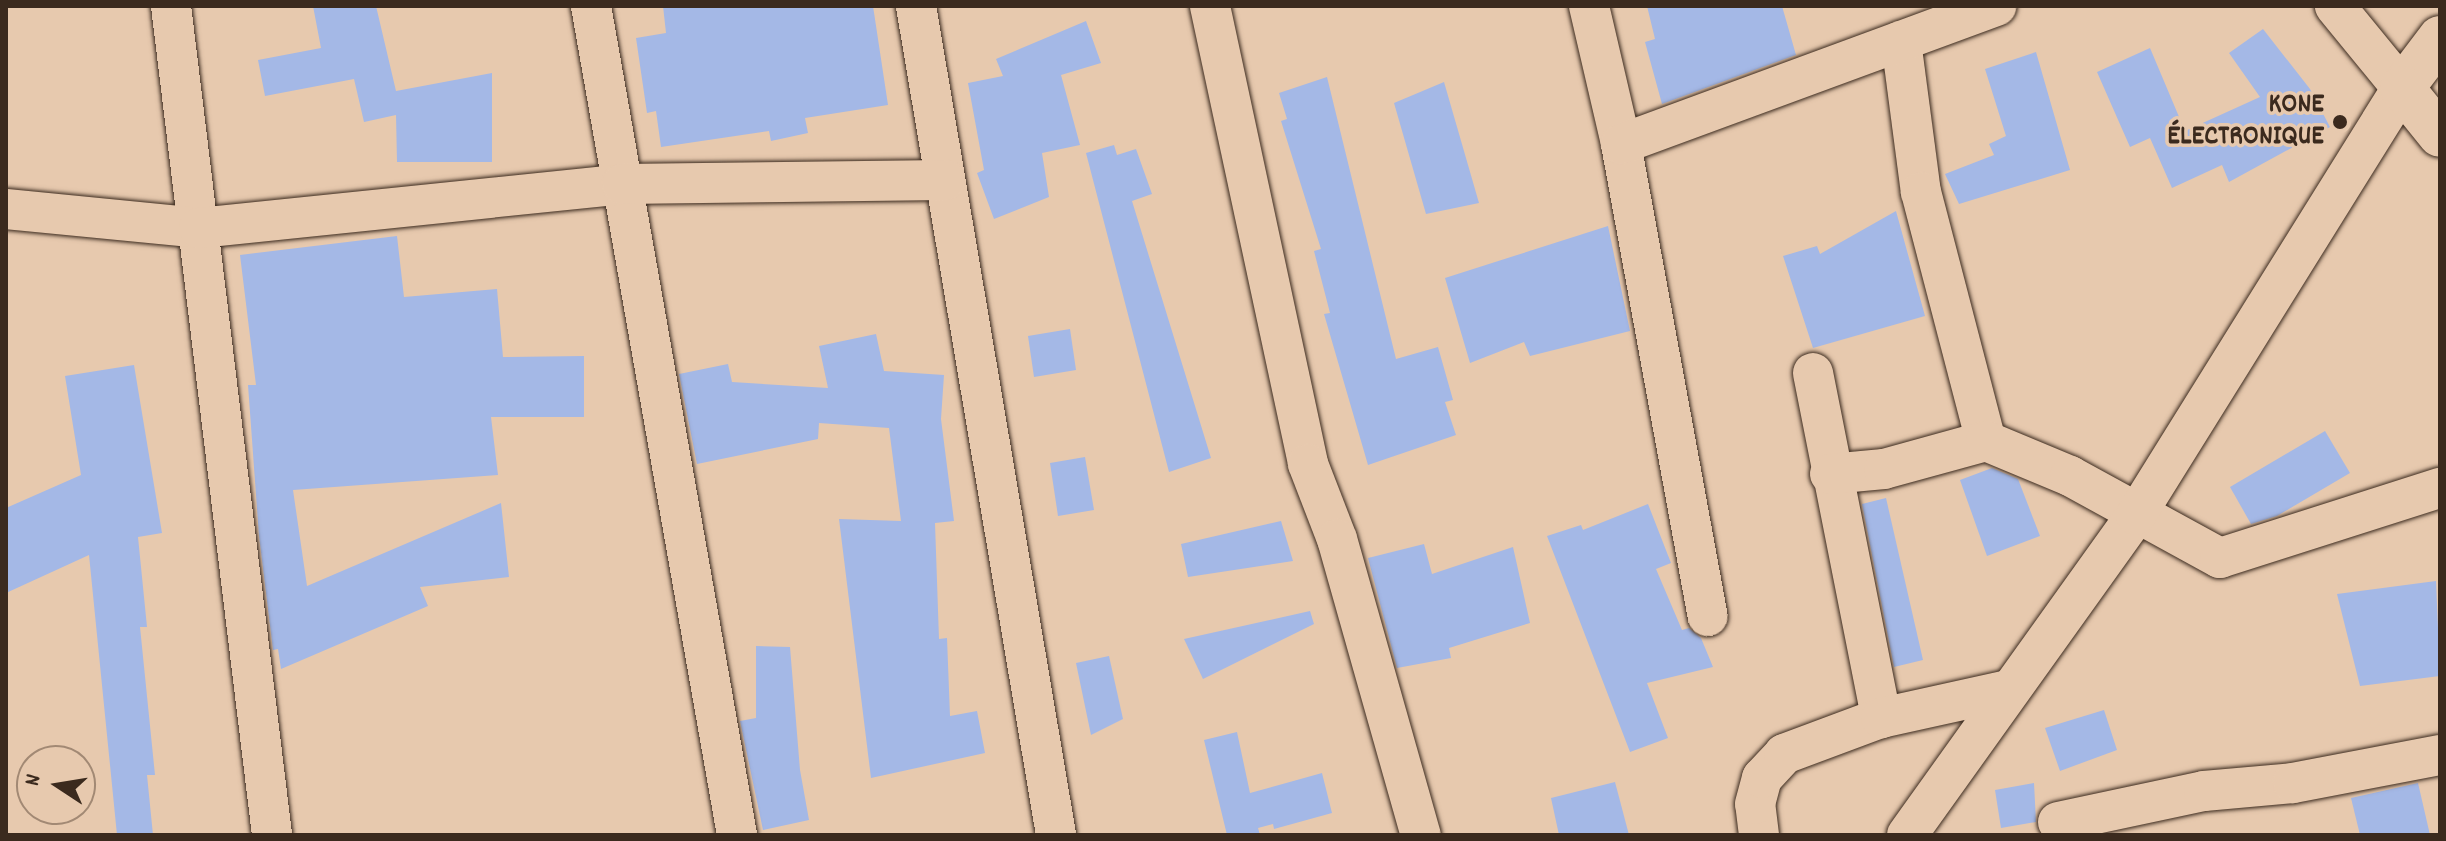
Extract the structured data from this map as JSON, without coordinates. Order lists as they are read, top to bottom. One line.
{"places":["KONE ÉLECTRONIQUE"],"north":"left"}
